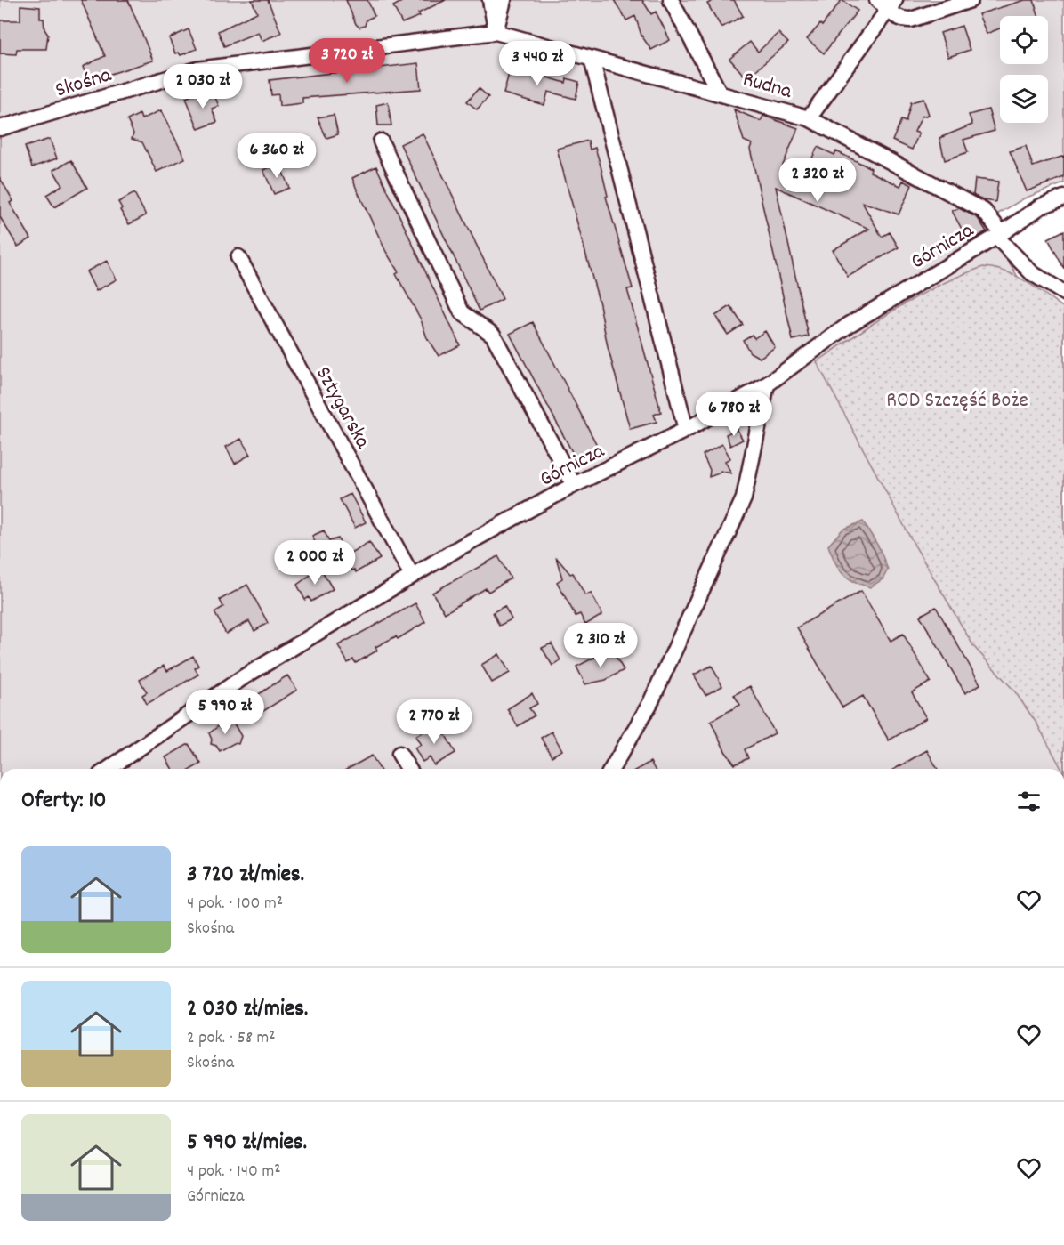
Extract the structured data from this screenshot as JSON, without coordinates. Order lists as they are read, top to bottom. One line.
{"streets":{"street":["Skośna","Rudna","Górnicza","Sztygarska"]},"crossings":[["Skośna","Rudna"],["Rudna","Górnicza"],["Górnicza","Sztygarska"]],"parks":["ROD Szczęść Boże"],"page":{"price":["3 720 zł","3 440 zł","2 030 zł","6 360 zł","2 320 zł","6 780 zł","2 000 zł","2 310 zł","5 990 zł","2 770 zł"],"heading":"Oferty: 10","list":[{"name":"3 720 zł/mies.","note":"4 pok. · 100 m² · Skośna"},{"name":"2 030 zł/mies.","note":"2 pok. · 58 m² · Skośna"},{"name":"5 990 zł/mies.","note":"4 pok. · 140 m² · Górnicza"}]}}
